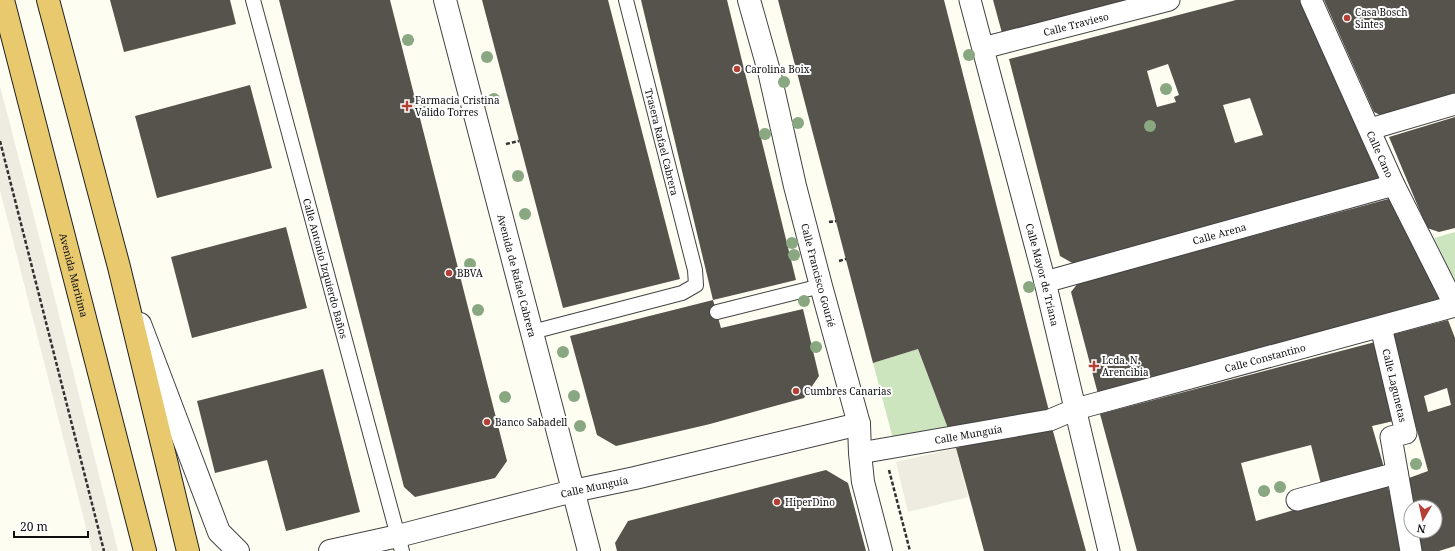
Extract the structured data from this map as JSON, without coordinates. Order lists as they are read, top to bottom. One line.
{"streets":{"highway":["Avenida Maritima"],"street":["Calle Travieso","Calle Cano","Calle Arena","Avenida de Rafael Cabrera","Calle Francisco Gourié","Calle Mayor de Triana","Calle Constantino","Calle Lagunetas","Calle Munguía"],"lane":["Trasera Rafael Cabrera","Calle Antonio Izquierdo Baños"]},"crossings":[["Calle Travieso","Calle Mayor de Triana"],["Trasera Rafael Cabrera","Avenida de Rafael Cabrera"],["Calle Cano","Calle Arena"],["Calle Cano","Calle Constantino"],["Calle Arena","Calle Mayor de Triana"],["Calle Antonio Izquierdo Baños","Calle Munguía"],["Avenida de Rafael Cabrera","Calle Munguía"],["Calle Francisco Gourié","Calle Munguía"],["Calle Mayor de Triana","Calle Constantino"],["Calle Mayor de Triana","Calle Munguía"],["Calle Constantino","Calle Lagunetas"],["Calle Constantino","Calle Munguía"]],"places":{"other":["Casa Bosch Sintes","Carolina Boix","BBVA","Cumbres Canarias","Banco Sabadell","HiperDino"],"health":["Farmacia Cristina Valido Torres","Lcda. N. Arencibia"]},"scale_bar":"20 m","north":"bottom"}
